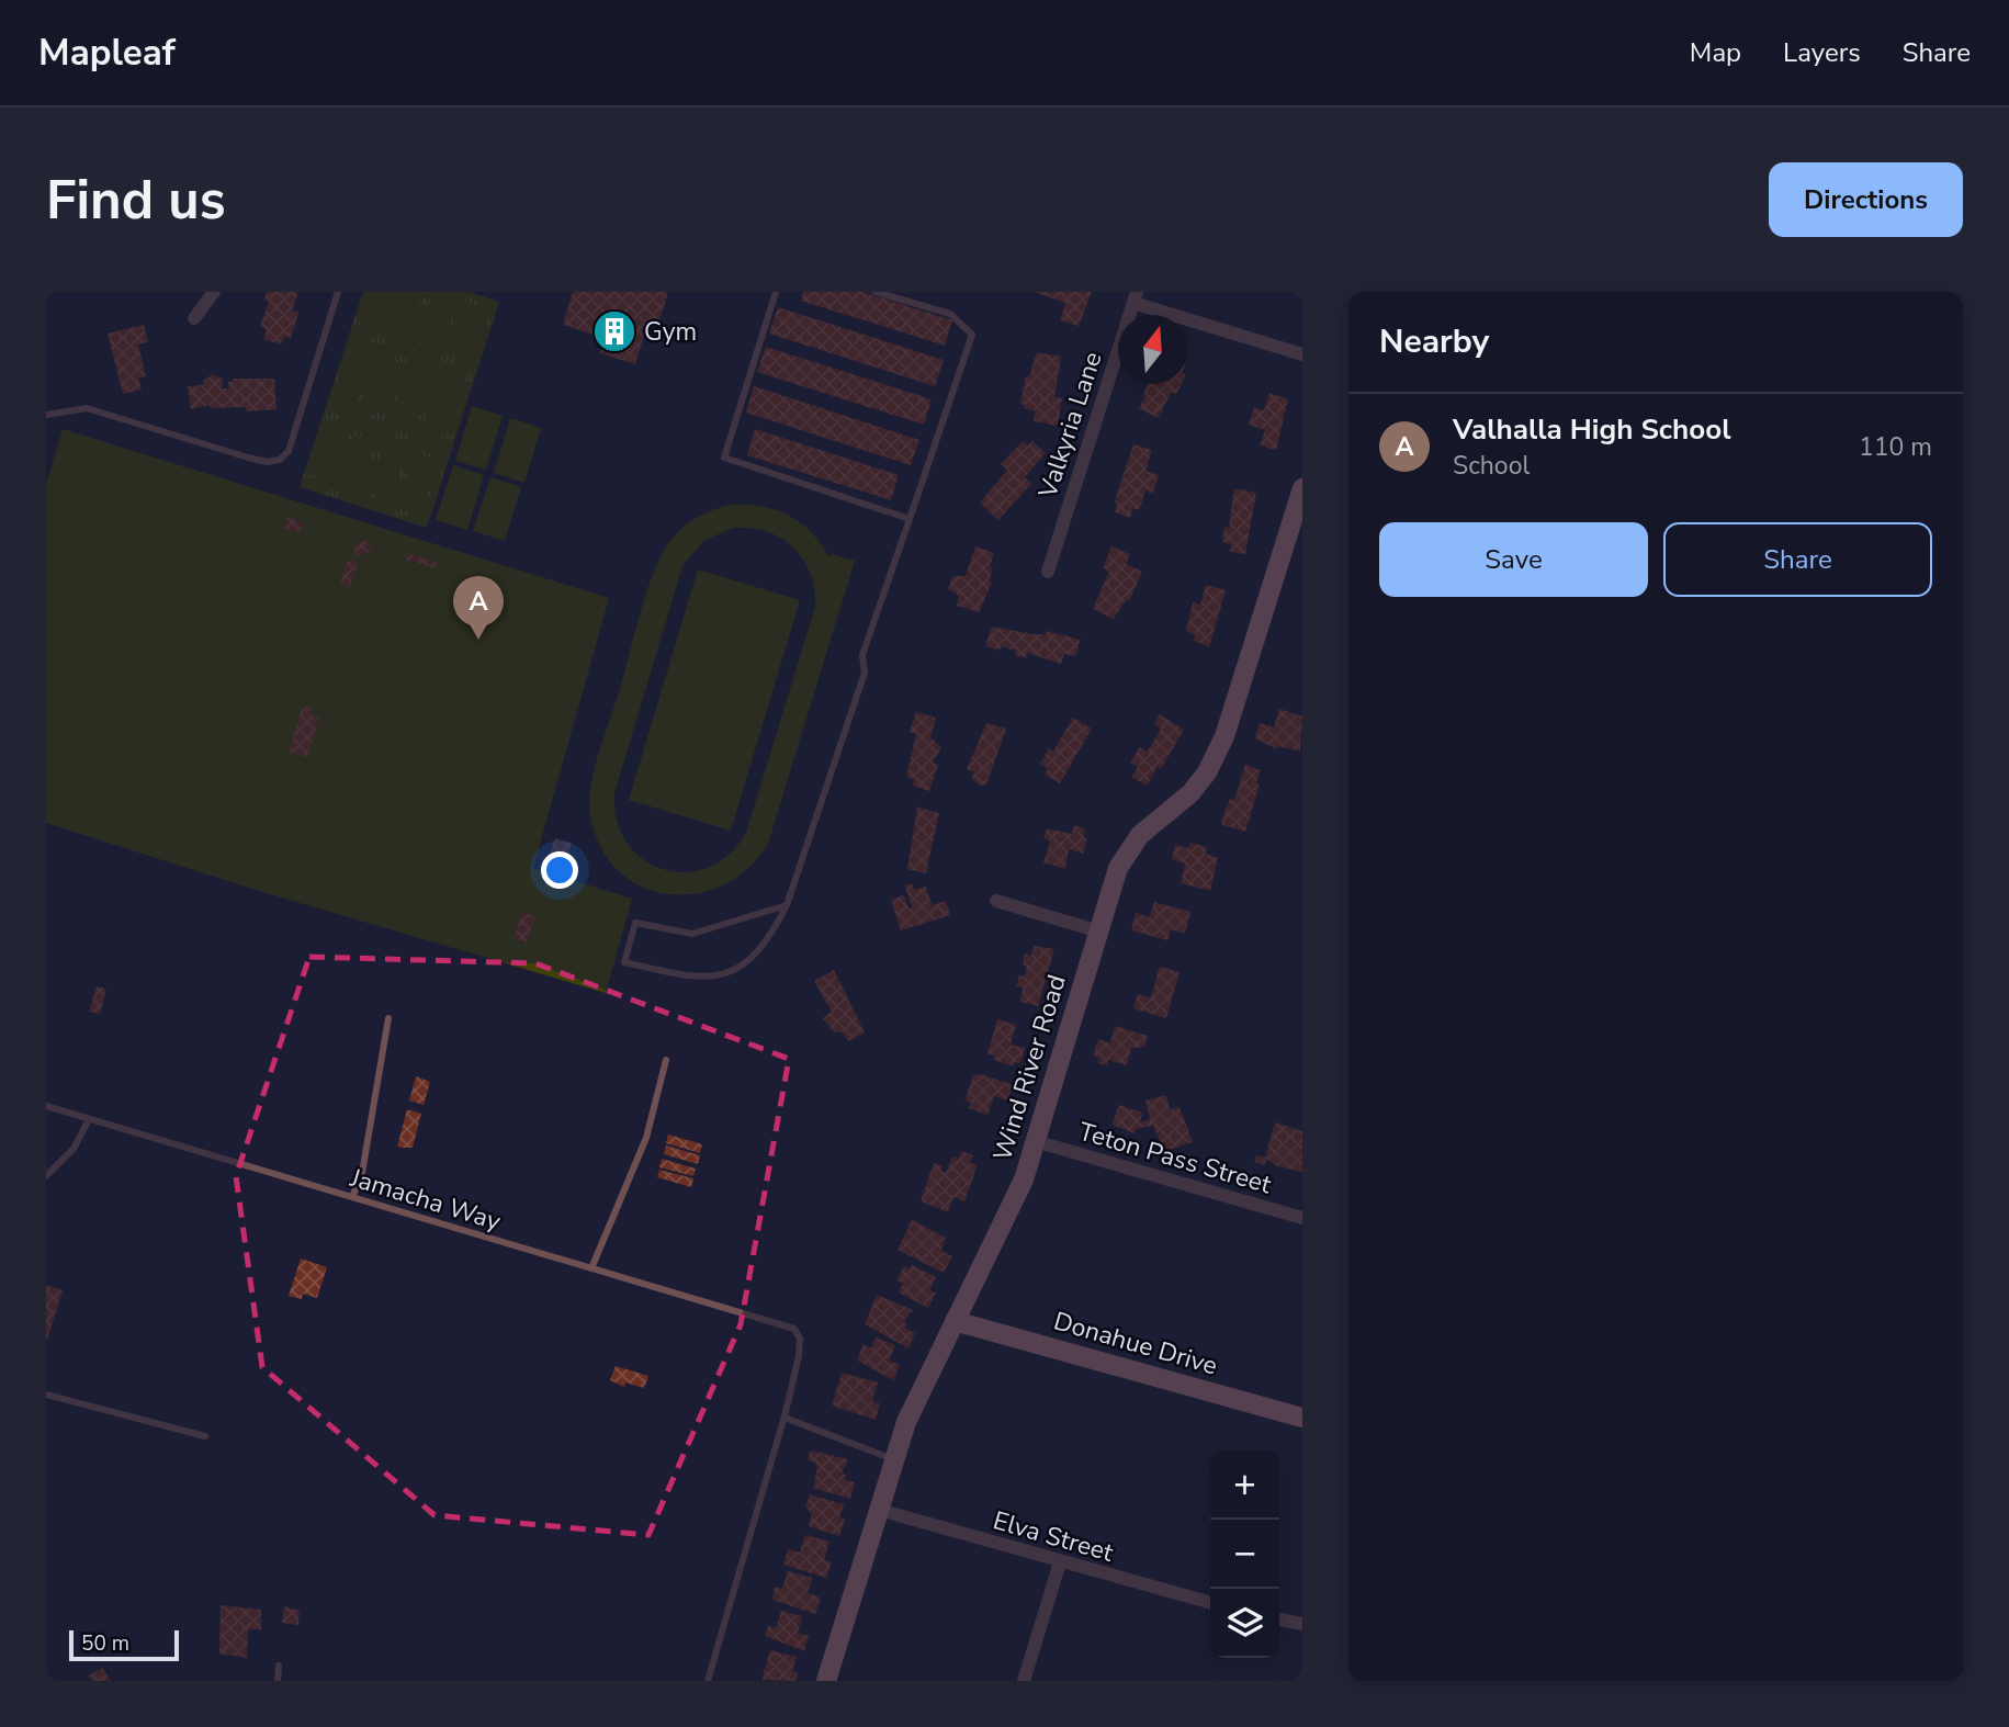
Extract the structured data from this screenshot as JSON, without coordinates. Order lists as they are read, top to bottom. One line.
{"streets":{"street":["Valkyria Lane","Wind River Road","Teton Pass Street","Donahue Drive","Elva Street"],"lane":["Jamacha Way"]},"crossings":[["Wind River Road","Teton Pass Street"],["Wind River Road","Donahue Drive"],["Wind River Road","Elva Street"]],"places":{"building":["Gym"]},"scale_bar":"50 m","north":"top","page":{"header":"Mapleaf","nav":["Map","Layers","Share"],"buttons":["Directions",["Save","Share"]],"title":"Find us","heading":"Nearby","list":[{"mark":"A","name":"Valhalla High School","note":"School","value":"110 m"}],"pins":"A","map_buttons":["+","−"],"scale":"50 m"}}
